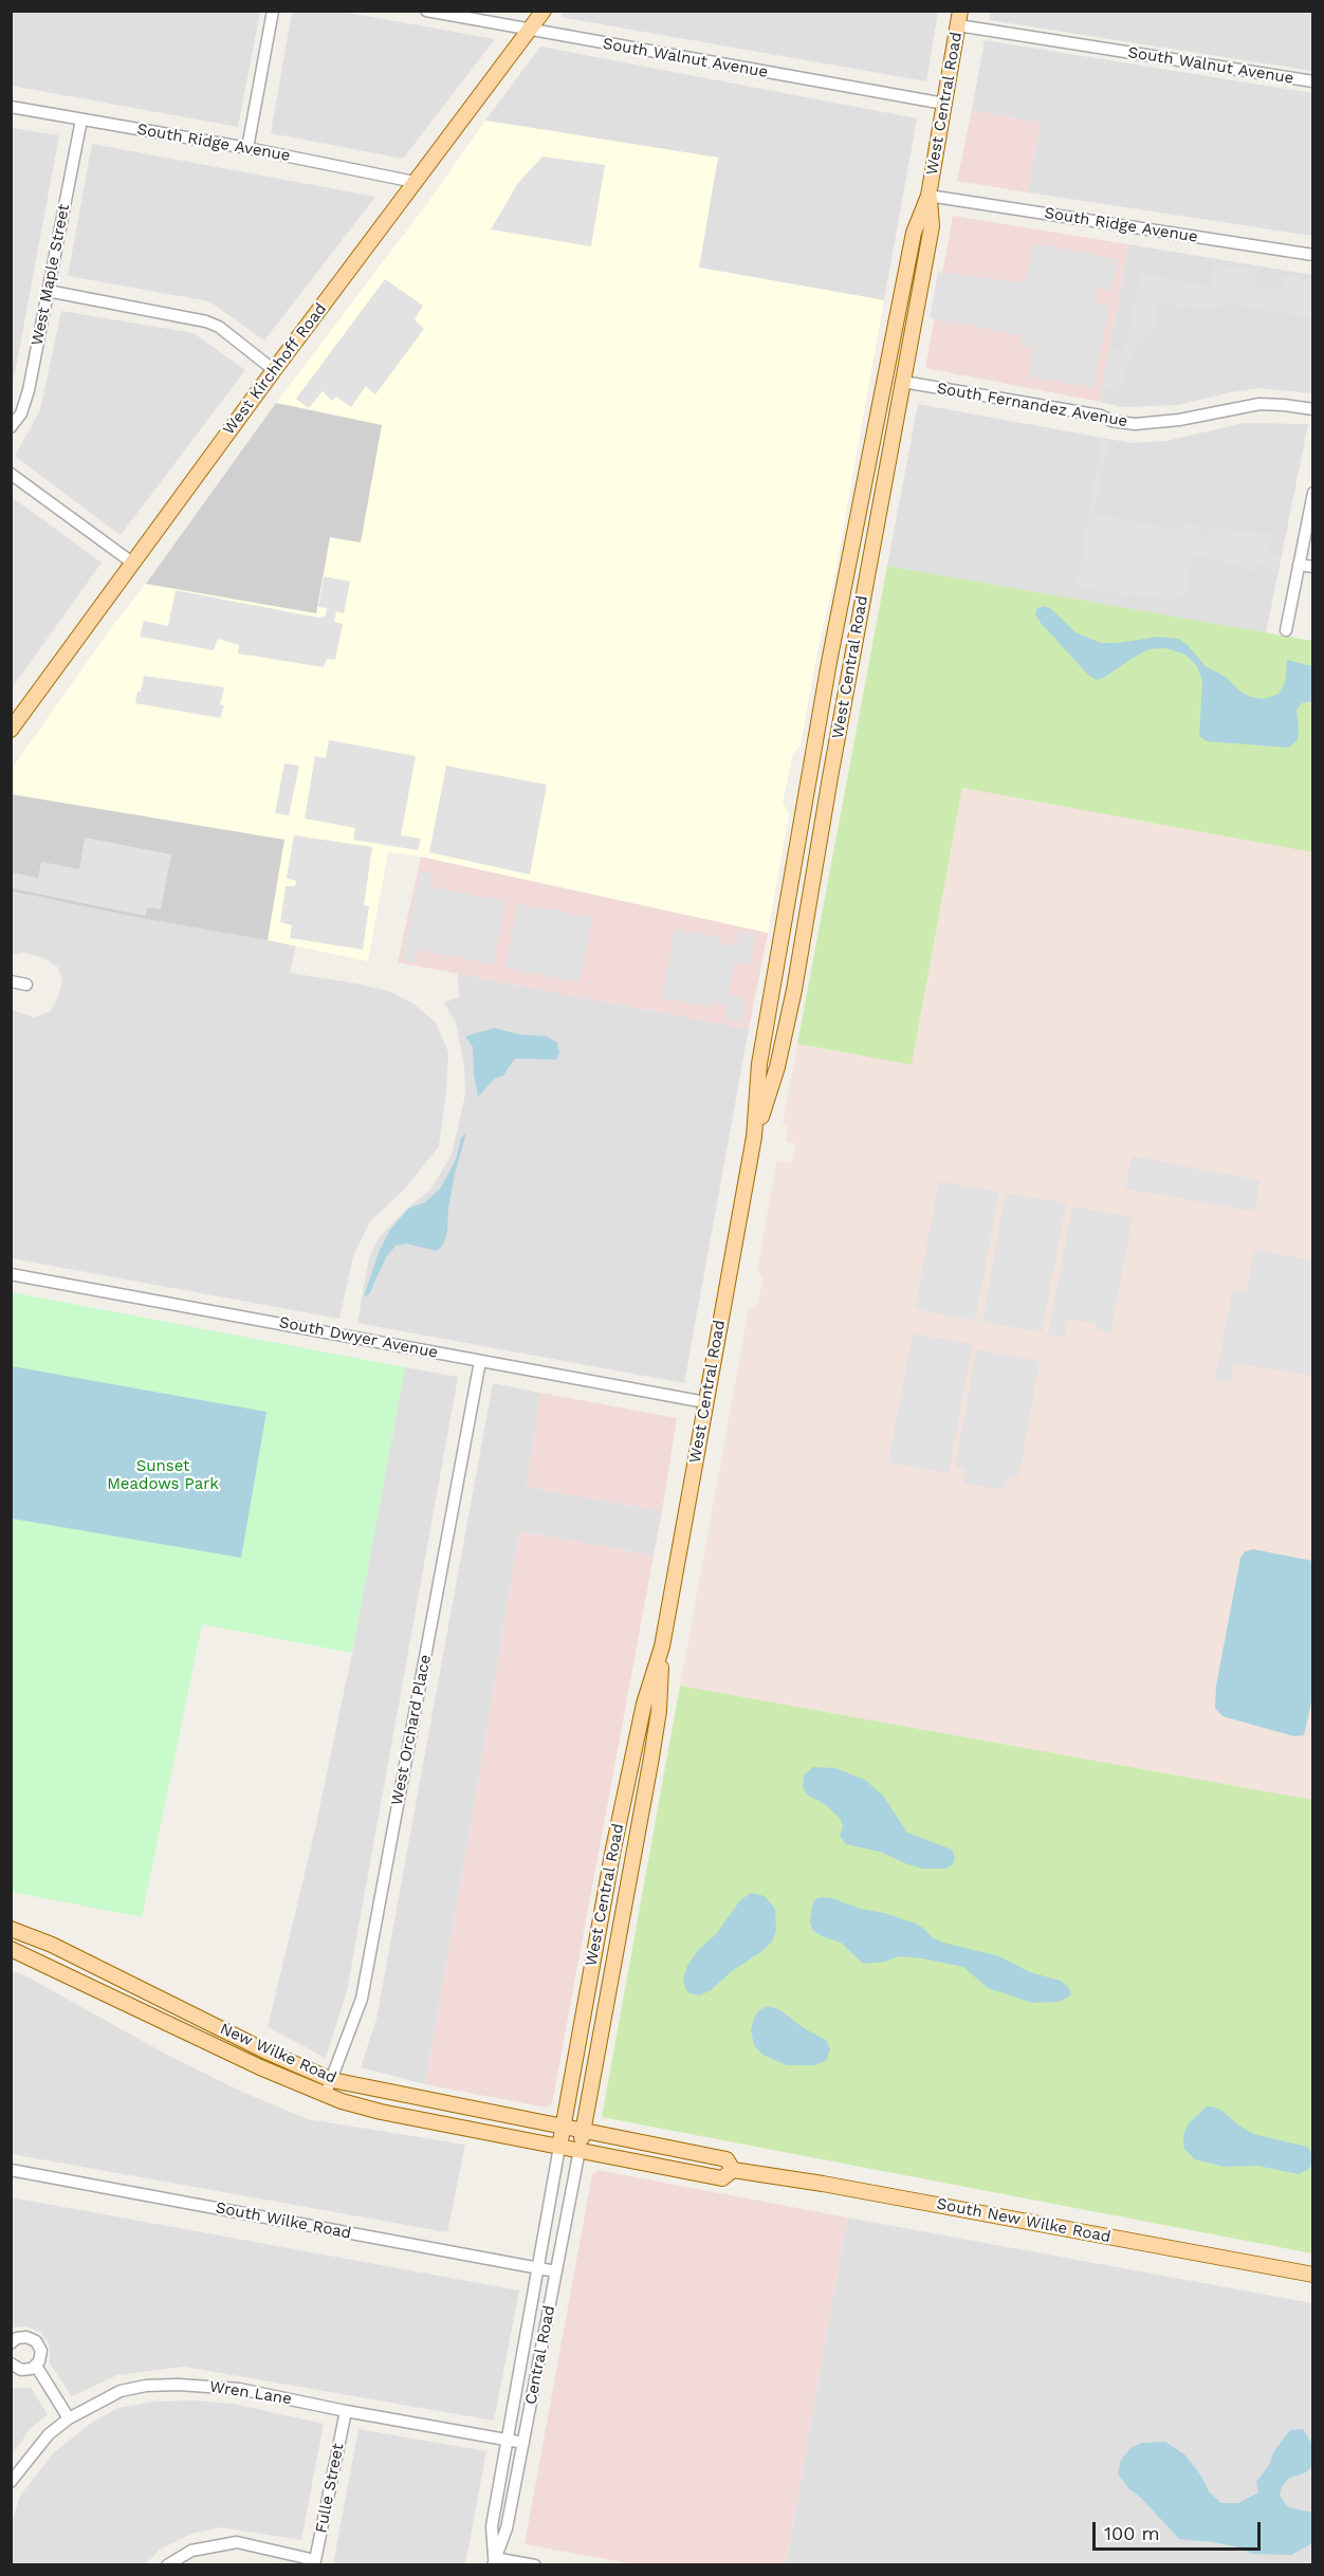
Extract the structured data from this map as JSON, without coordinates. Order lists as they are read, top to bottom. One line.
{"streets":{"main road":["West Central Road","West Kirchhoff Road","New Wilke Road","South New Wilke Road"],"street":["South Walnut Avenue","South Ridge Avenue","West Maple Street","South Fernandez Avenue","South Dwyer Avenue","West Orchard Place","South Wilke Road","Central Road","Wren Lane","Fulle Street"]},"crossings":[["South Walnut Avenue","West Central Road"],["South Walnut Avenue","West Kirchhoff Road"],["West Central Road","South Ridge Avenue"],["West Central Road","South Fernandez Avenue"],["West Central Road","South Dwyer Avenue"],["West Central Road","New Wilke Road"],["West Central Road","South New Wilke Road"],["West Central Road","Central Road"],["South Ridge Avenue","West Maple Street"],["South Ridge Avenue","West Kirchhoff Road"],["South Dwyer Avenue","West Orchard Place"],["West Orchard Place","New Wilke Road"],["New Wilke Road","South New Wilke Road"],["New Wilke Road","Central Road"],["South Wilke Road","Central Road"],["South New Wilke Road","Central Road"],["Central Road","Wren Lane"],["Wren Lane","Fulle Street"]],"parks":["Sunset Meadows Park"],"scale_bar":"100 m"}
